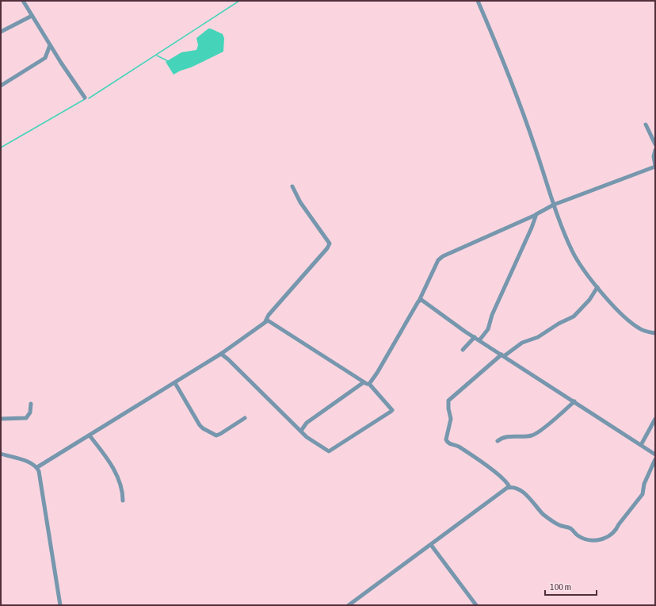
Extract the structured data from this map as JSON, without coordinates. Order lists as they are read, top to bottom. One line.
{"scale_bar":"100 m"}
